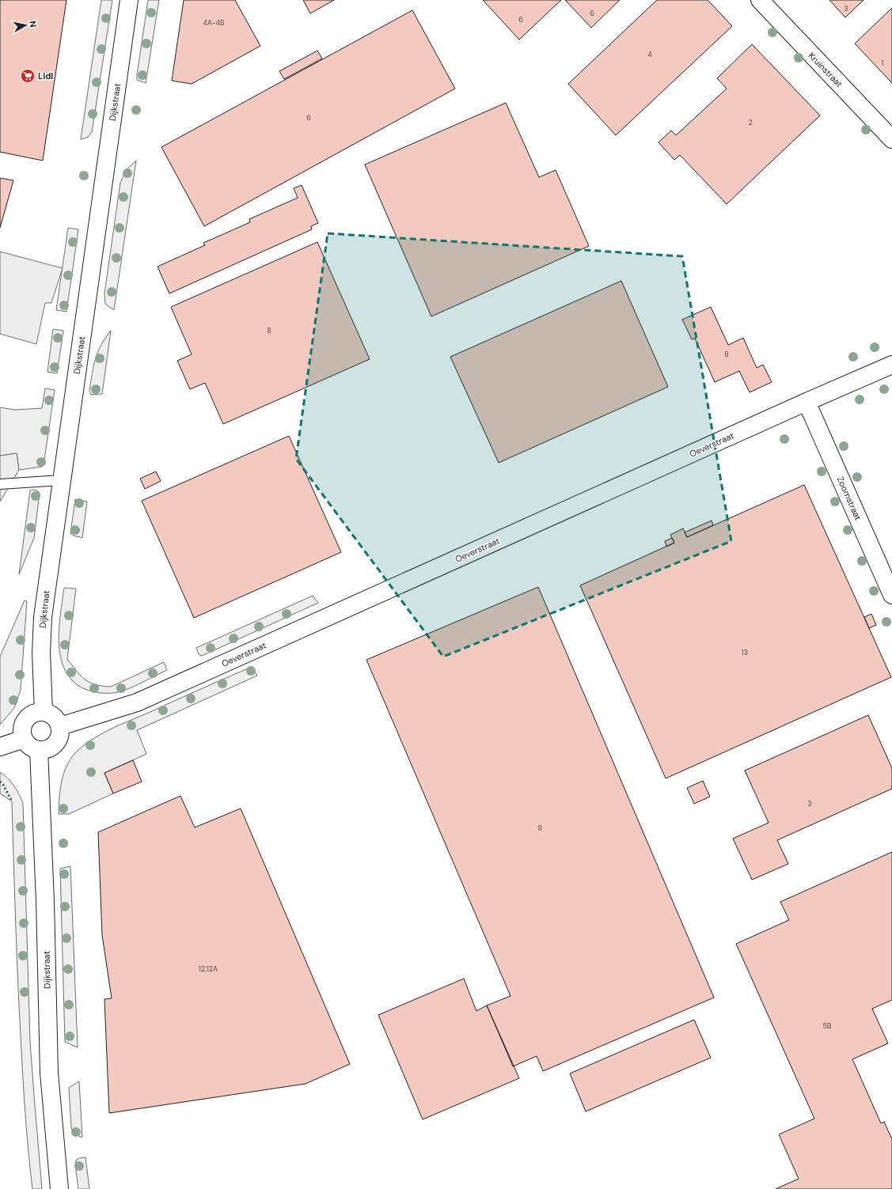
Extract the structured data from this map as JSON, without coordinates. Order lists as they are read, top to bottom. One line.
{"streets":{"street":["Kruinstraat","Dijkstraat","Oeverstraat","Zoomstraat"]},"crossings":[["Dijkstraat","Oeverstraat"],["Oeverstraat","Zoomstraat"]],"places":{"supermarket":["Lidl"]},"house_numbers":["3","6","6","4A-4B","4","1","6","2","8","8","13","3","9","12;12A","5B"],"north":"right"}
